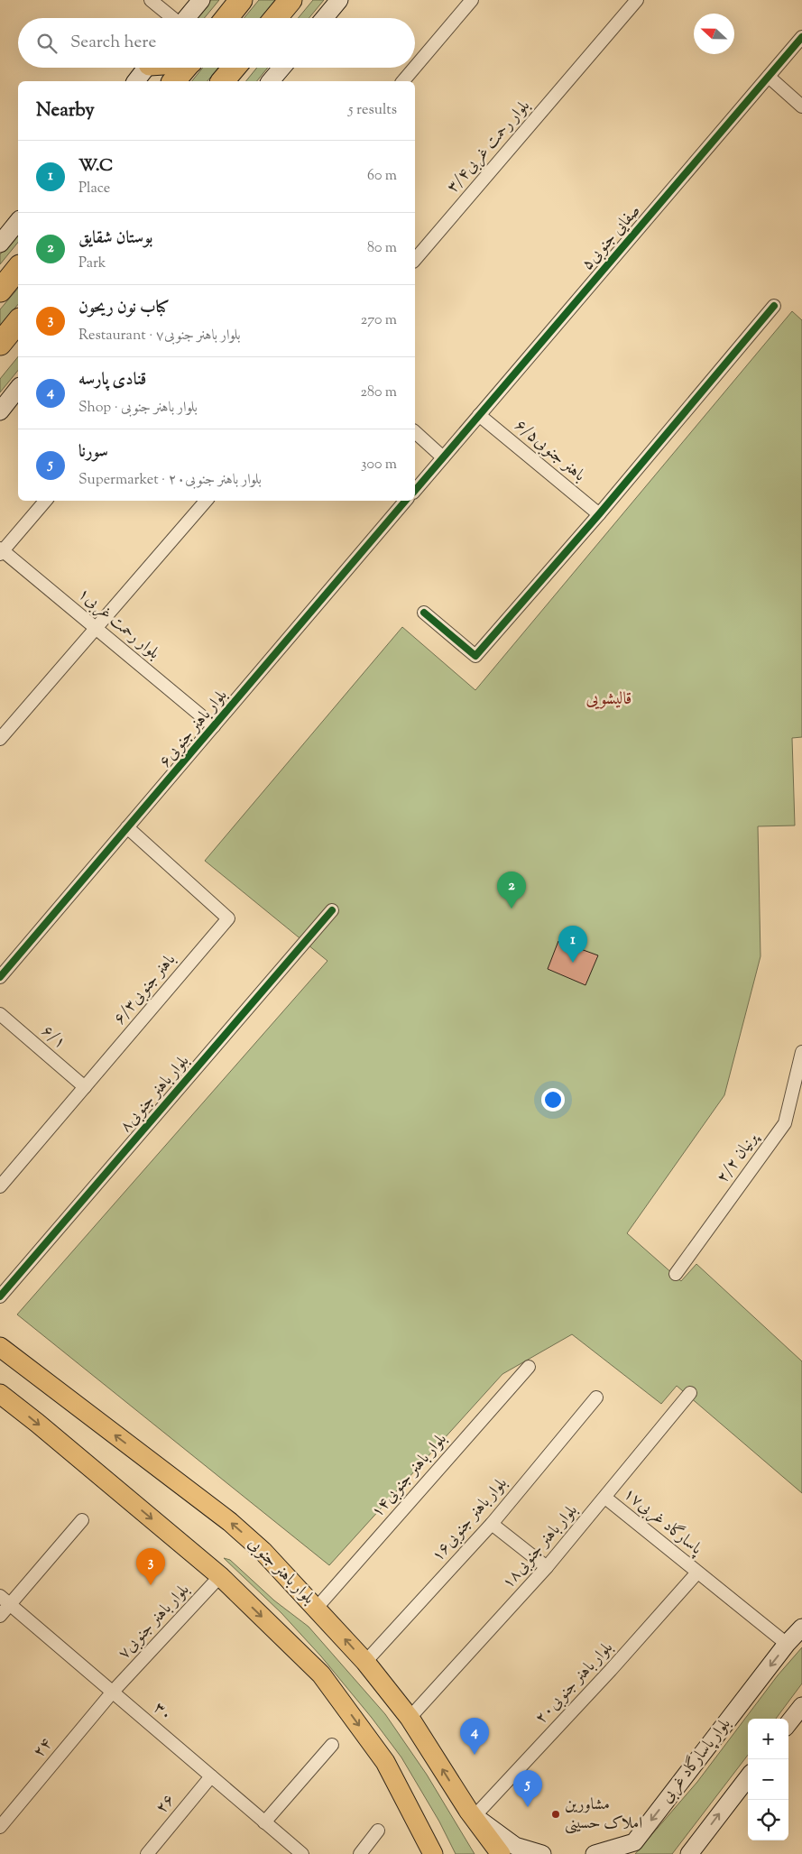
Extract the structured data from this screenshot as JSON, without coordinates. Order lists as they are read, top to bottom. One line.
{"streets":{"main road":["بلوار باهنر جنوبی","بلوار پاسارگاد غربی"],"street":["بلوار رحمت غربی۳/۴","صفایی جنوبی۵","باهنر جنوبی۶/۵","بلوار رحمت غربی۱","بلوار باهنر جنوبی۶","۶/۳باهنر جنوبی","۶/۱","۸بلوار باهنر جنوبی","پرنیان ۲/۲","بلوار باهنر جنوبی۱۴","بلوار باهنر جنوبی۱۶","۱۷پاسارگاد غربی","۱۸بلوار باهنر جنوبی","بلوار باهنر جنوبی۷","بلوار باهنر جنوبی۲۰","۳۰","۲۴","۲۶"]},"crossings":[["صفایی جنوبی۵","باهنر جنوبی۶/۵"],["بلوار رحمت غربی۱","بلوار باهنر جنوبی۶"],["بلوار باهنر جنوبی۶","۶/۳باهنر جنوبی"],["۶/۳باهنر جنوبی","۶/۱"],["بلوار باهنر جنوبی۱۴","بلوار باهنر جنوبی"],["بلوار باهنر جنوبی۱۶","بلوار باهنر جنوبی"],["۱۷پاسارگاد غربی","۱۸بلوار باهنر جنوبی"],["۱۷پاسارگاد غربی","بلوار باهنر جنوبی۲۰"],["۱۷پاسارگاد غربی","بلوار پاسارگاد غربی"],["۱۸بلوار باهنر جنوبی","بلوار باهنر جنوبی"],["بلوار باهنر جنوبی","بلوار باهنر جنوبی۲۰"],["بلوار باهنر جنوبی۷","۳۰"],["بلوار باهنر جنوبی۷","۲۴"],["۳۰","۲۴"],["۳۰","۲۶"]],"districts":["قالیشویی"],"places":["مشاورین املاک حسینی"],"north":"left","page":{"search":"Search here","heading":["Nearby","5 results"],"list":[{"mark":"1","name":"W.C","note":"Place","value":"60 m"},{"mark":"2","name":"بوستان شقایق","note":"Park","value":"80 m"},{"mark":"3","name":"کباب نون ریحون","note":"Restaurant · بلوار باهنر جنوبی۷","value":"270 m"},{"mark":"4","name":"قنادی پارسه","note":"Shop · بلوار باهنر جنوبی","value":"280 m"},{"mark":"5","name":"سورنا","note":"Supermarket · بلوار باهنر جنوبی۲۰","value":"300 m"}],"pins":["2","1","3","4","5"],"map_buttons":["+","−"]}}
